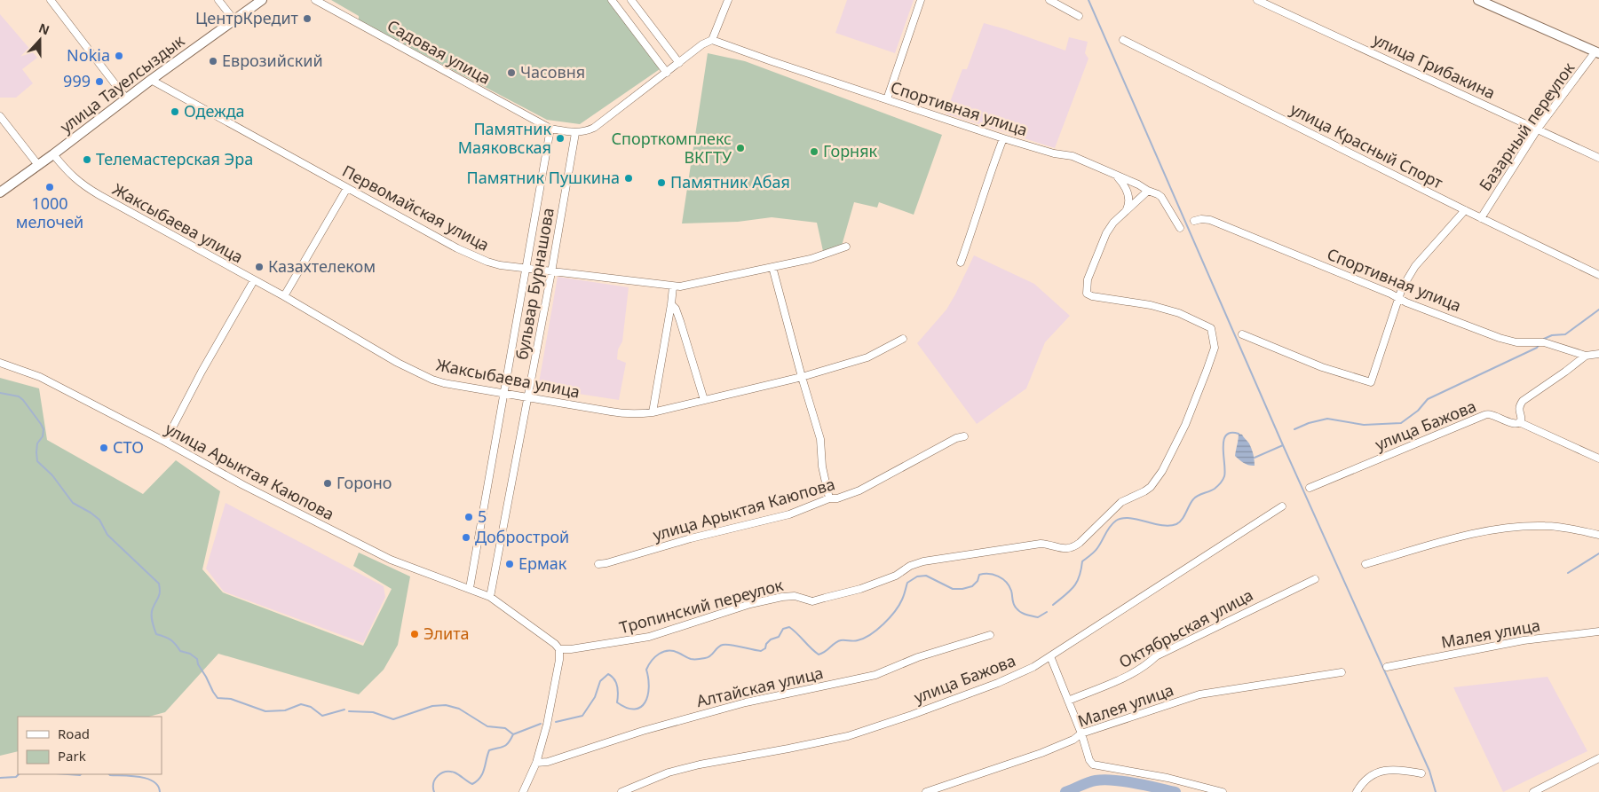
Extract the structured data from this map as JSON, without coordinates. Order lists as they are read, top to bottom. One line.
{"streets":{"street":["Садовая улица","улица Грибакина","улица Тауелсыздык","Спортивная улица","Базарный переулок","улица Красный Спорт","Первомайская улица","Жаксыбаева улица","бульвар Бурнашова","улица Бажова","улица Арыктая Каюпова","Тропинский переулок","Октябрьская улица","Малея улица","Алтайская улица"]},"crossings":[["Садовая улица","бульвар Бурнашова"],["улица Грибакина","Базарный переулок"],["улица Тауелсыздык","Первомайская улица"],["улица Тауелсыздык","Жаксыбаева улица"],["Базарный переулок","улица Красный Спорт"],["Первомайская улица","бульвар Бурнашова"],["Жаксыбаева улица","бульвар Бурнашова"],["бульвар Бурнашова","улица Арыктая Каюпова"],["улица Арыктая Каюпова","Тропинский переулок"]],"places":["ЦентрКредит","Nokia","Еврозийский","Часовня","999","Одежда","Памятник Маяковская","Спорткомплекс ВКГТУ","Горняк","Телемастерская Эра","Памятник Пушкина","Памятник Абая","1000 мелочей","Казахтелеком","СТО","Гороно","5","Добрострой","Ермак","Элита"],"legend":["Road","Park"],"north":"top"}
